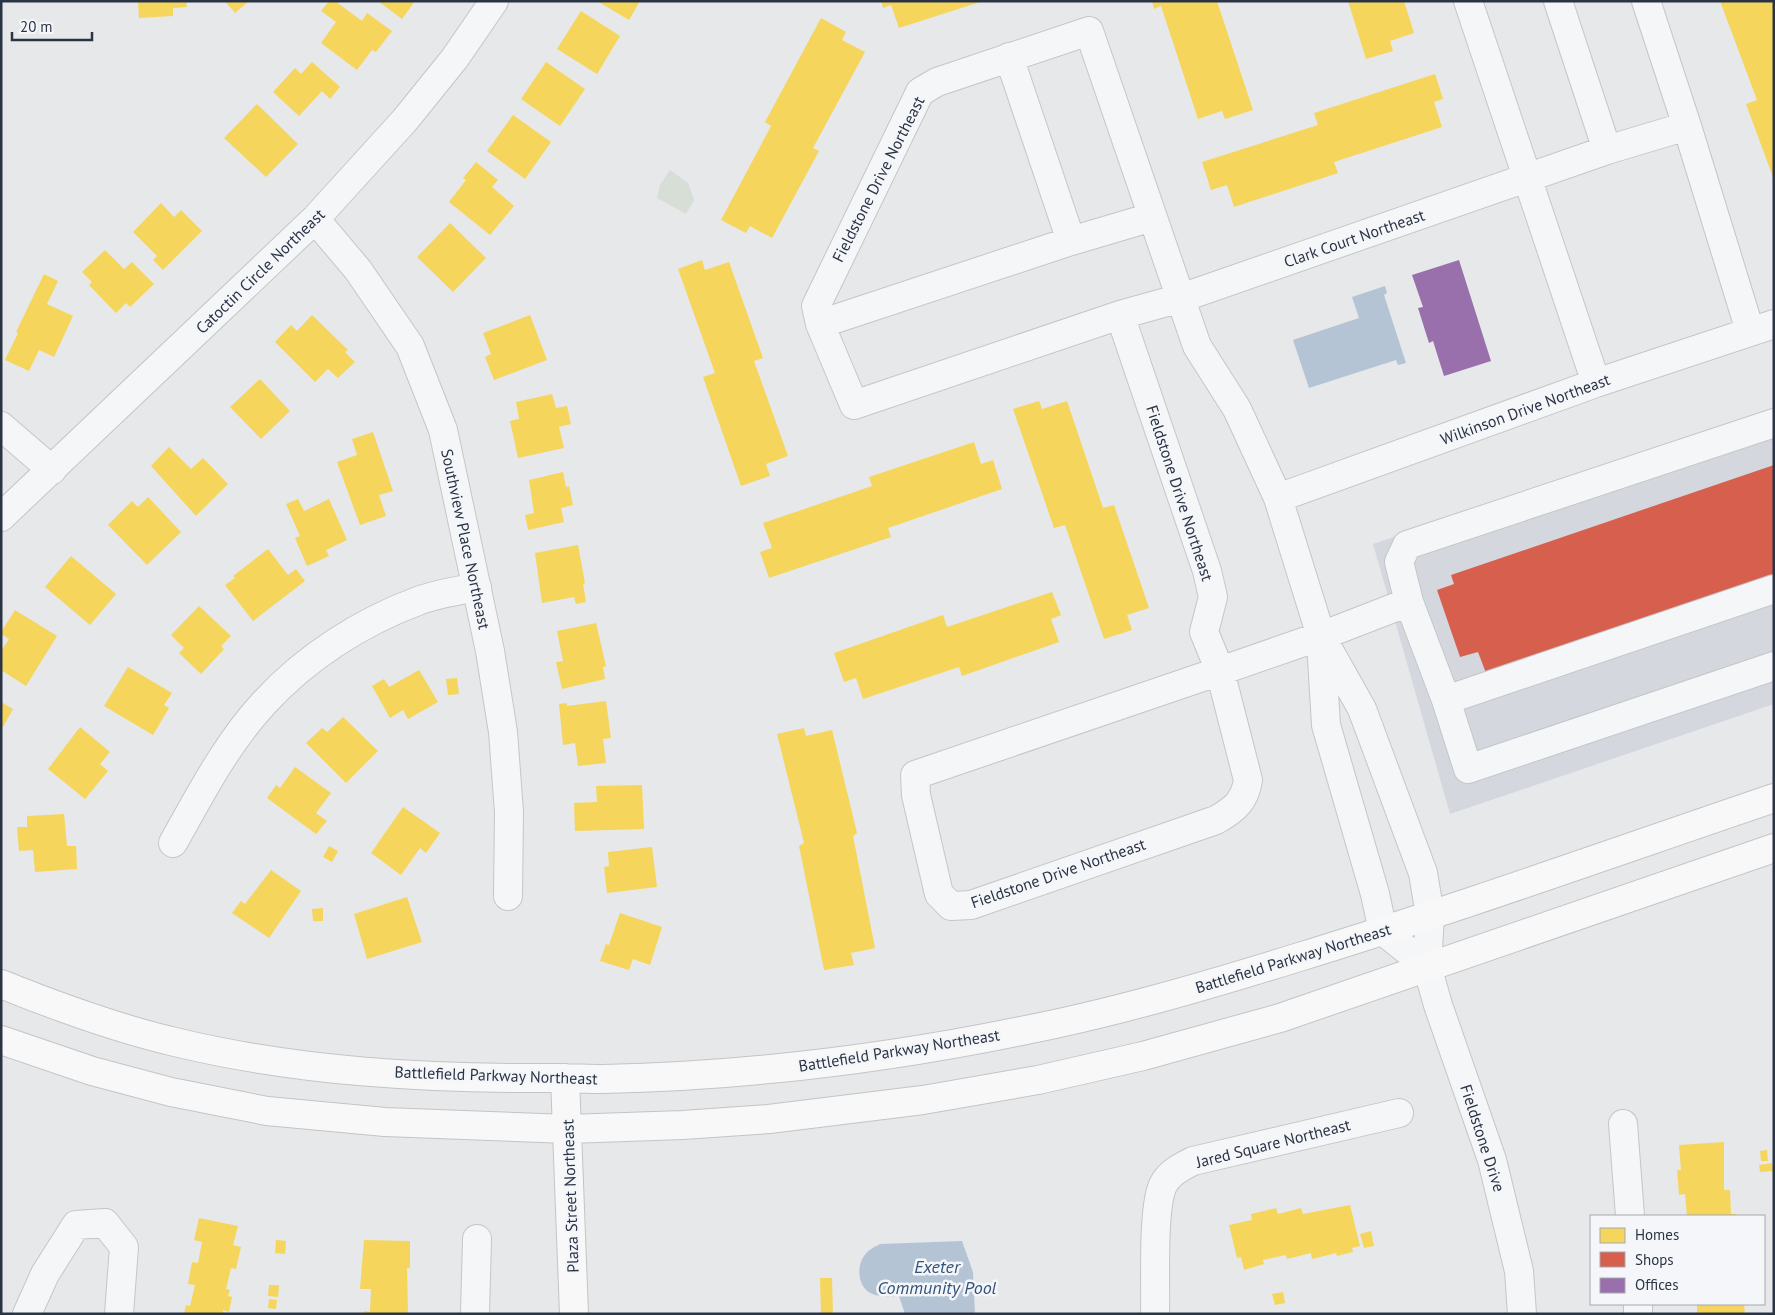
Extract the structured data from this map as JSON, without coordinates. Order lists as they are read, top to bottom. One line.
{"streets":{"main road":["Battlefield Parkway Northeast","Plaza Street Northeast"],"street":["Fieldstone Drive Northeast","Clark Court Northeast","Catoctin Circle Northeast","Wilkinson Drive Northeast","Southview Place Northeast","Fieldstone Drive","Jared Square Northeast"]},"crossings":[["Fieldstone Drive Northeast","Clark Court Northeast"],["Fieldstone Drive Northeast","Wilkinson Drive Northeast"],["Fieldstone Drive Northeast","Battlefield Parkway Northeast"],["Fieldstone Drive Northeast","Fieldstone Drive"],["Catoctin Circle Northeast","Southview Place Northeast"],["Battlefield Parkway Northeast","Plaza Street Northeast"]],"water":["Exeter Community Pool"],"legend":["Homes","Shops","Offices"],"scale_bar":"20 m"}
